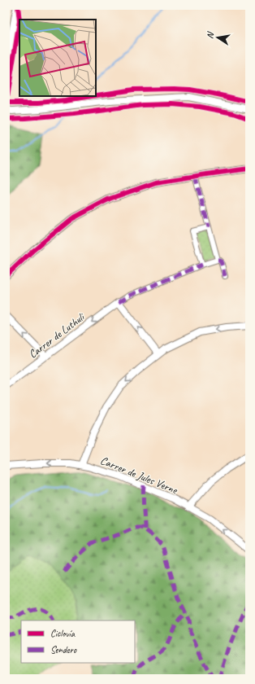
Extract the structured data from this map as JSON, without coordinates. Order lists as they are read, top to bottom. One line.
{"streets":{"street":["Carrer de Luthuli","Carrer de Jules Verne"]},"one_way":["Carrer de Luthuli","Carrer de Jules Verne"],"legend":["Ciclovía","Sendero"],"north":"left"}
